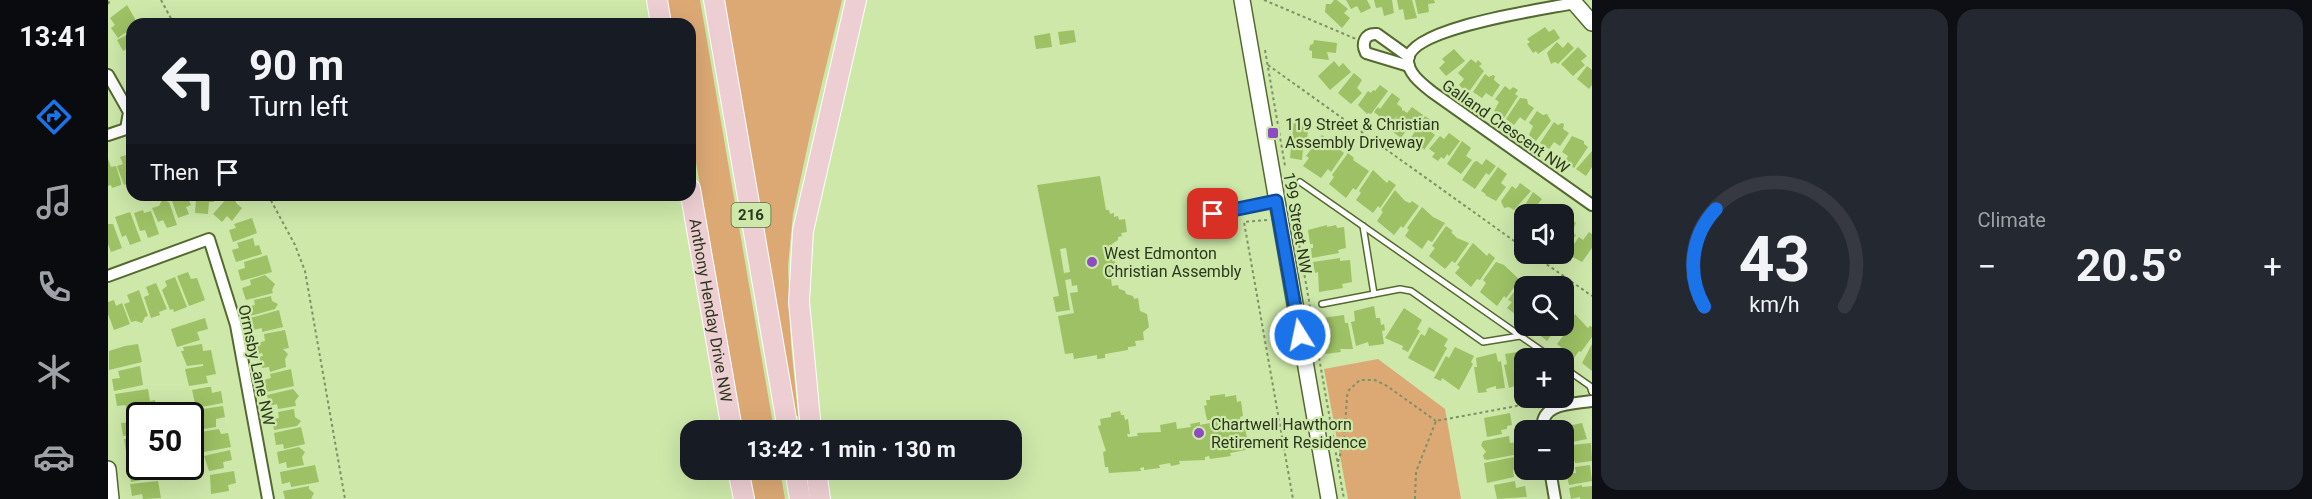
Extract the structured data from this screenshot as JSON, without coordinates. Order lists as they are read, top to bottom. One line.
{"streets":{"highway":["216","Anthony Henday Drive NW"],"main road":["199 Street NW"],"street":["Galland Crescent NW","Ormsby Lane NW"]},"places":{"transit":["119 Street & Christian Assembly Driveway"],"other":["West Edmonton Christian Assembly","Chartwell Hawthorn Retirement Residence"]},"page":{"tabs":"13:41","tile":"Climate","turn":["90 m","Turn left"],"then":"Then","map_buttons":["+","−"],"heat":["−","20.5°","+"],"limit":"50","trip":"13:42 · 1 min · 130 m","gauge":["43","km/h"]}}
